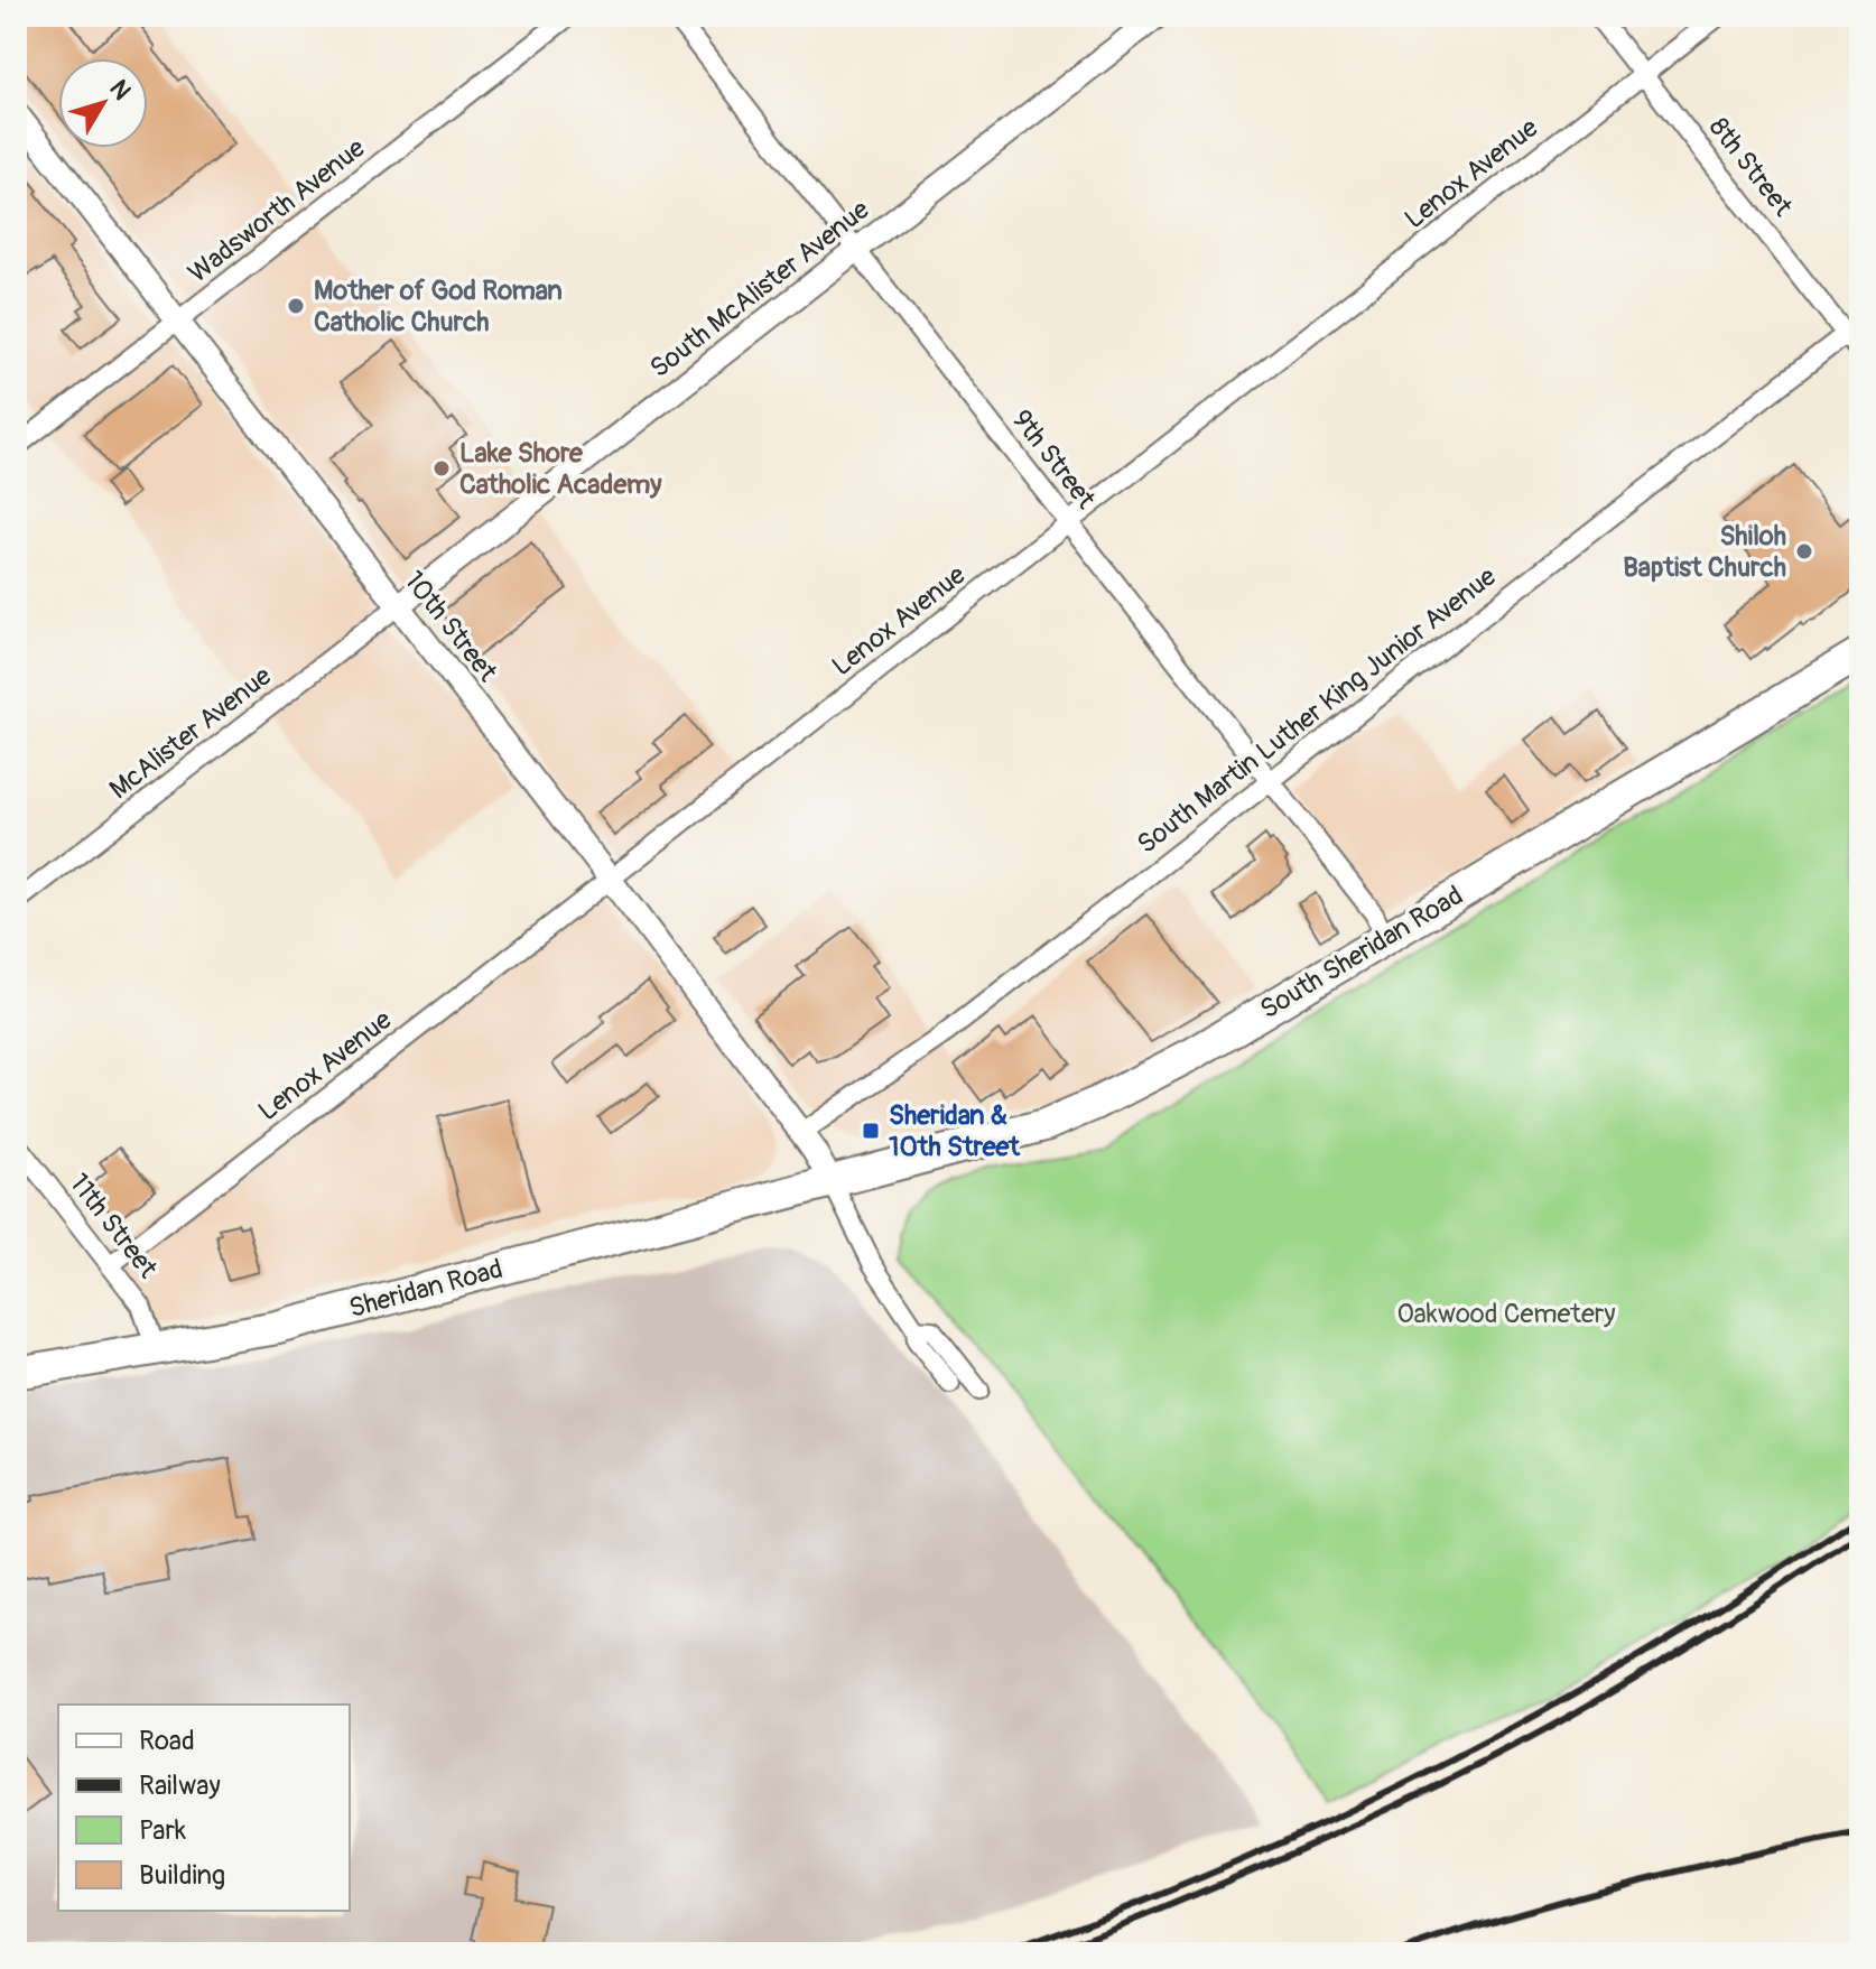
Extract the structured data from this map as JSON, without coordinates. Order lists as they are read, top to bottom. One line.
{"streets":{"highway":["South Sheridan Road","Sheridan Road"],"street":["8th Street","Lenox Avenue","Wadsworth Avenue","South McAlister Avenue","9th Street","10th Street","South Martin Luther King Junior Avenue","McAlister Avenue","11th Street"]},"crossings":[["8th Street","Lenox Avenue"],["8th Street","South Martin Luther King Junior Avenue"],["Lenox Avenue","9th Street"],["Lenox Avenue","10th Street"],["Lenox Avenue","11th Street"],["Wadsworth Avenue","10th Street"],["South McAlister Avenue","9th Street"],["South McAlister Avenue","10th Street"],["South McAlister Avenue","McAlister Avenue"],["9th Street","South Martin Luther King Junior Avenue"],["9th Street","South Sheridan Road"],["10th Street","South Martin Luther King Junior Avenue"],["10th Street","McAlister Avenue"],["10th Street","South Sheridan Road"],["10th Street","Sheridan Road"],["South Sheridan Road","Sheridan Road"],["11th Street","Sheridan Road"]],"parks":["Oakwood Cemetery"],"places":{"other":["Mother of God Roman Catholic Church","Lake Shore Catholic Academy","Shiloh Baptist Church"],"transit":["Sheridan & 10th Street"]},"legend":["Road","Railway","Park","Building"],"north":"top right"}
